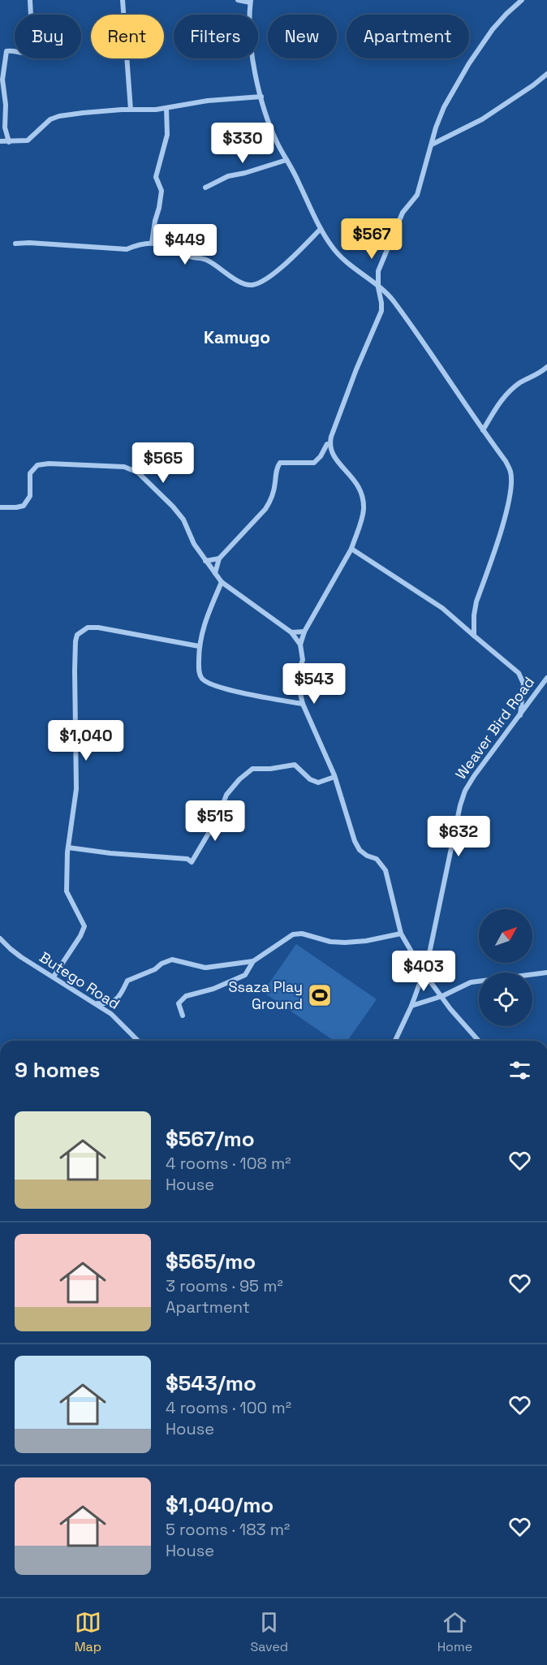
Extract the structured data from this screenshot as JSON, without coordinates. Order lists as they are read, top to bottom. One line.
{"streets":{"street":["Weaver Bird Road","Butego Road"]},"districts":["Kamugo"],"places":{"sports":["Ssaza Play Ground"]},"north":"top right","page":{"chip":["Buy","Rent","Filters","New","Apartment"],"price":["$330","$567","$449","$565","$543","$1,040","$515","$632","$403"],"heading":"9 homes","list":[{"name":"$567/mo","note":"4 rooms · 108 m² · House"},{"name":"$565/mo","note":"3 rooms · 95 m² · Apartment"},{"name":"$543/mo","note":"4 rooms · 100 m² · House"},{"name":"$1,040/mo","note":"5 rooms · 183 m² · House"}],"tabs":["Map","Saved","Home"]}}
